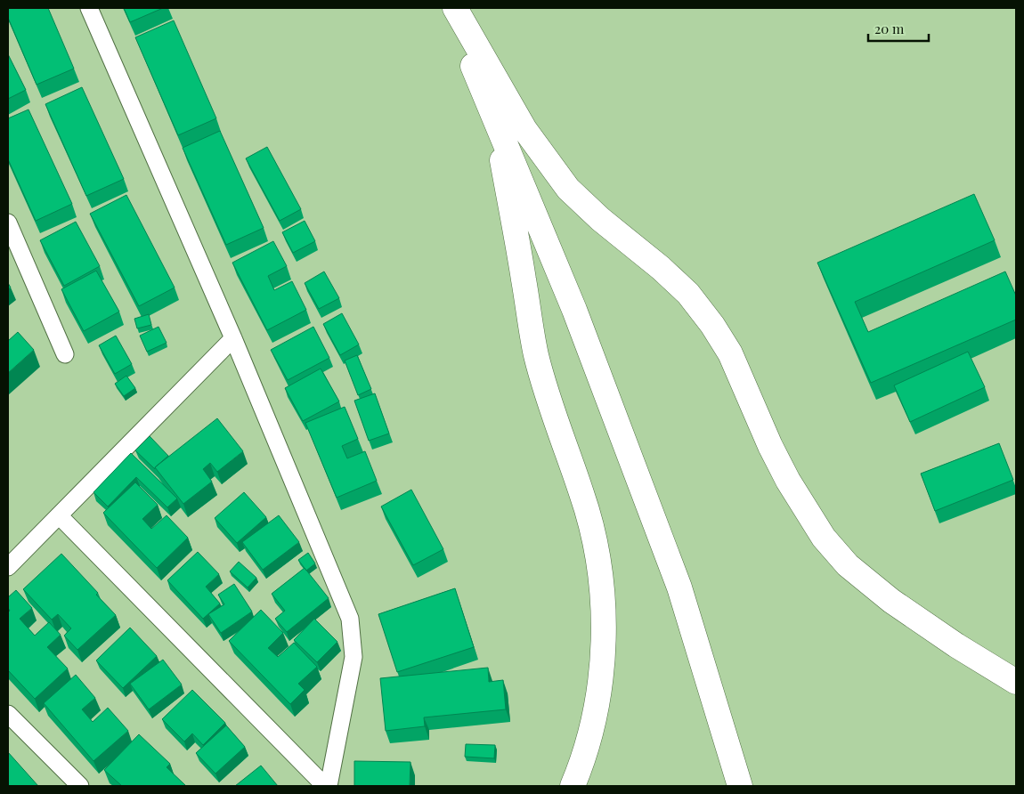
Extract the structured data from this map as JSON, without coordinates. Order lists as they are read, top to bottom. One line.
{"scale_bar":"20 m"}
